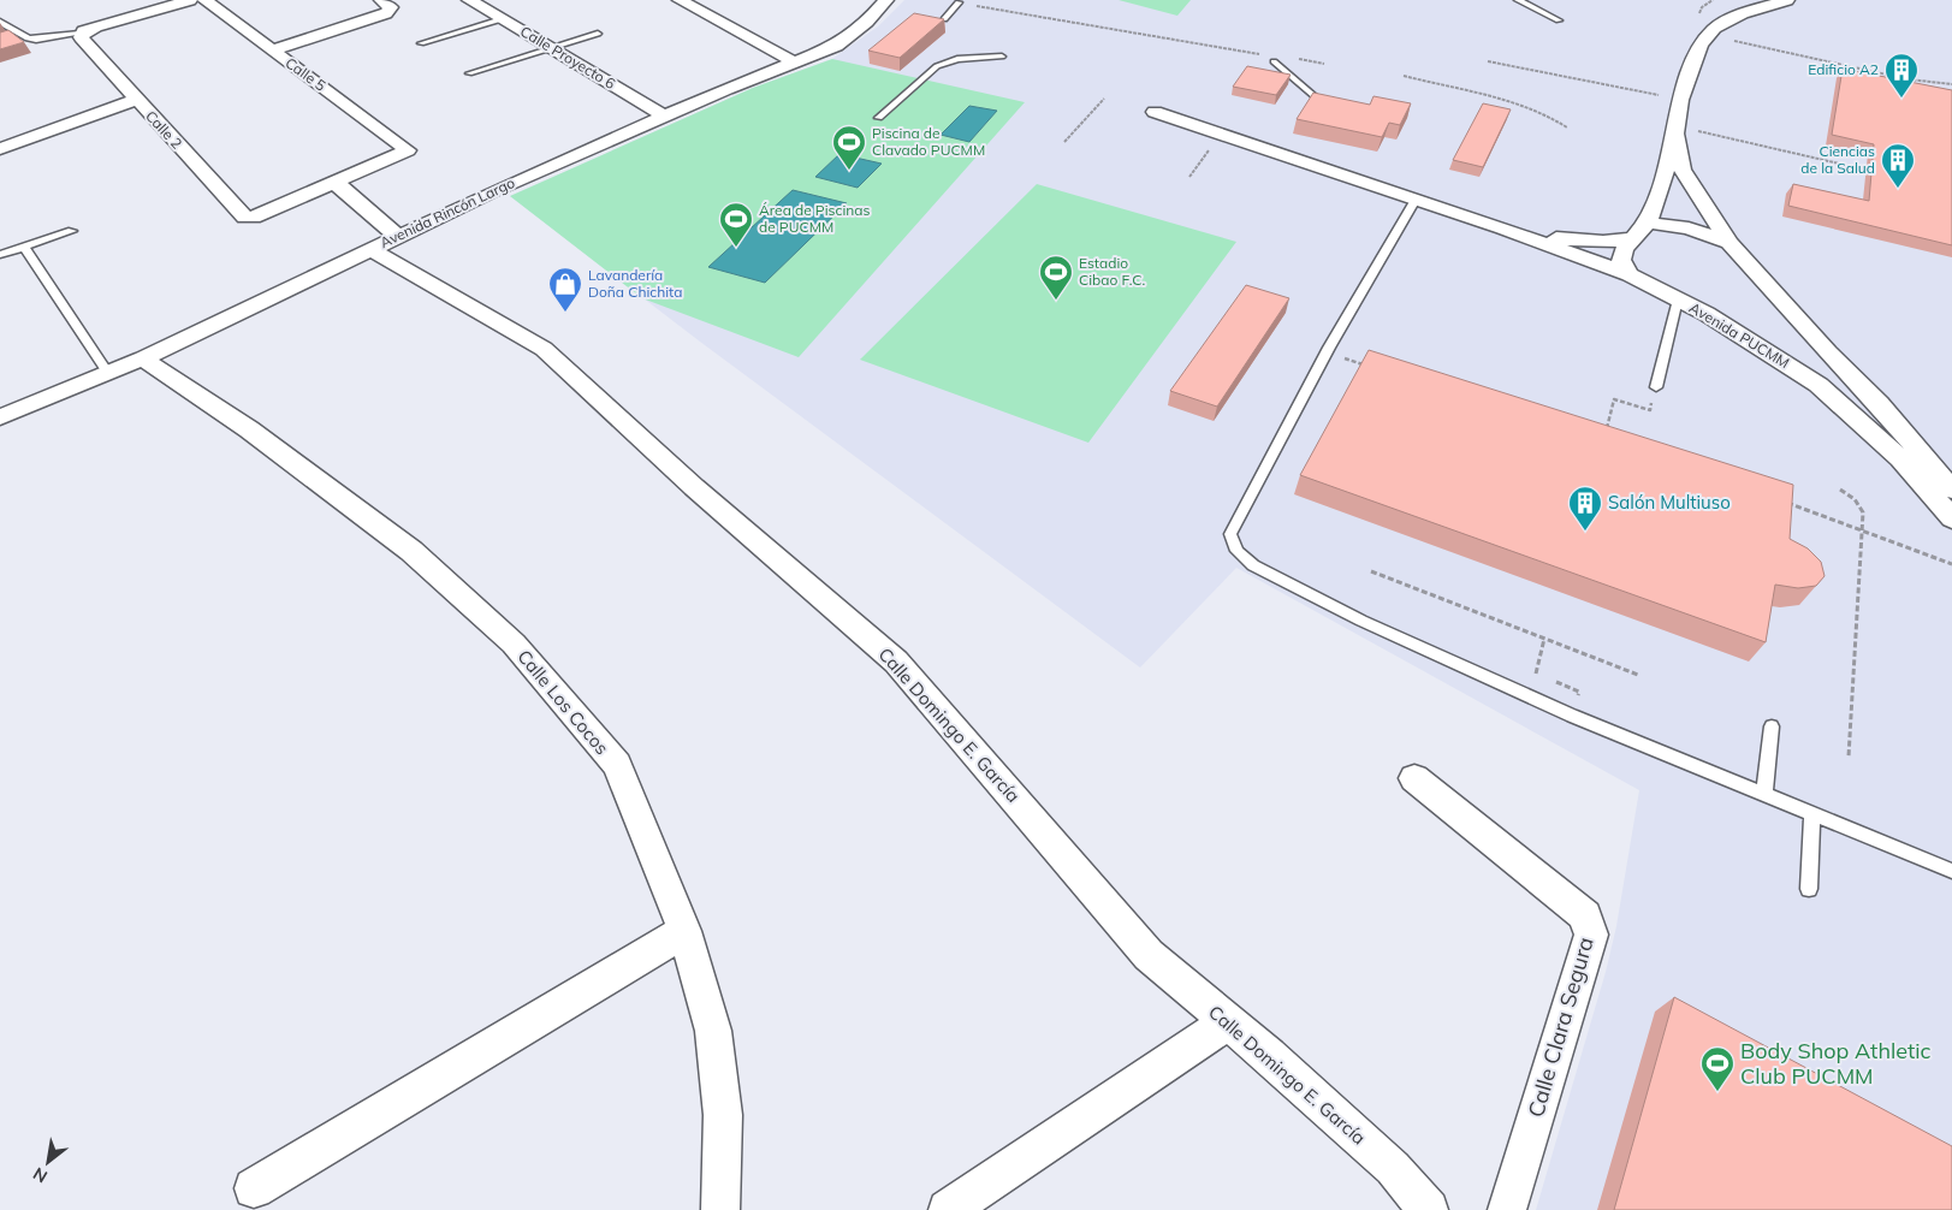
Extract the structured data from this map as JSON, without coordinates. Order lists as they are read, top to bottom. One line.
{"streets":{"street":["Calle Proyecto 6","Calle 5","Calle 2","Avenida Rincón Largo","Avenida PUCMM","Calle Los Cocos","Calle Domingo E. García","Calle Clara Segura"]},"crossings":[["Calle Proyecto 6","Avenida Rincón Largo"],["Calle 5","Calle 2"],["Avenida Rincón Largo","Calle Los Cocos"],["Avenida Rincón Largo","Calle Domingo E. García"]],"places":{"building":["Edificio A2","Ciencias de la Salud","Salón Multiuso"],"sports":["Piscina de Clavado PUCMM","Área de Piscinas de PUCMM","Estadio Cibao F.C.","Body Shop Athletic Club PUCMM"],"shop":["Lavandería Doña Chichita"]},"north":"bottom left"}
